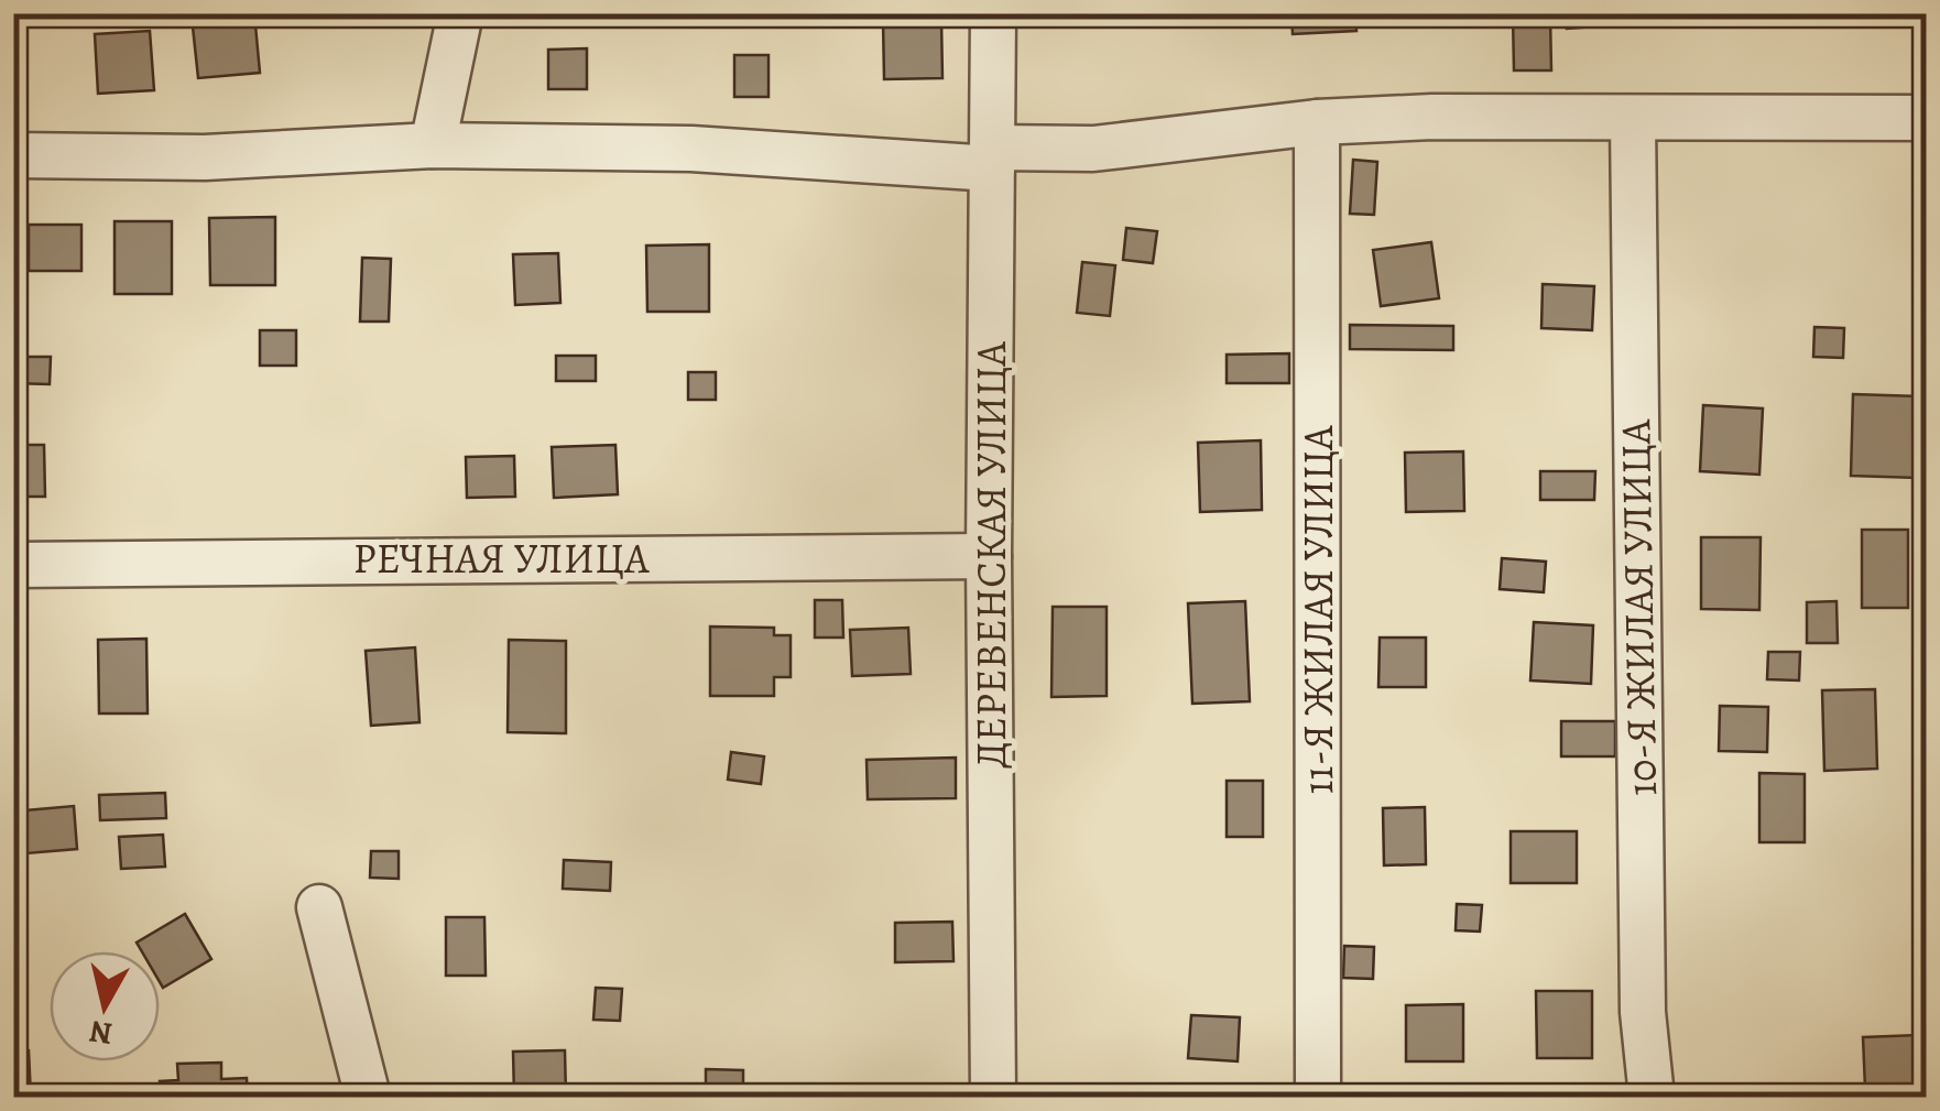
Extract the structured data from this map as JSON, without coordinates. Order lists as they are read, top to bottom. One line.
{"streets":{"street":["ДЕРЕВЕНСКАЯ УЛИЦА","РЕЧНАЯ УЛИЦА","10-Я ЖИЛАЯ УЛИЦА","11-Я ЖИЛАЯ УЛИЦА"]},"crossings":[["ДЕРЕВЕНСКАЯ УЛИЦА","РЕЧНАЯ УЛИЦА"]],"north":"bottom"}
